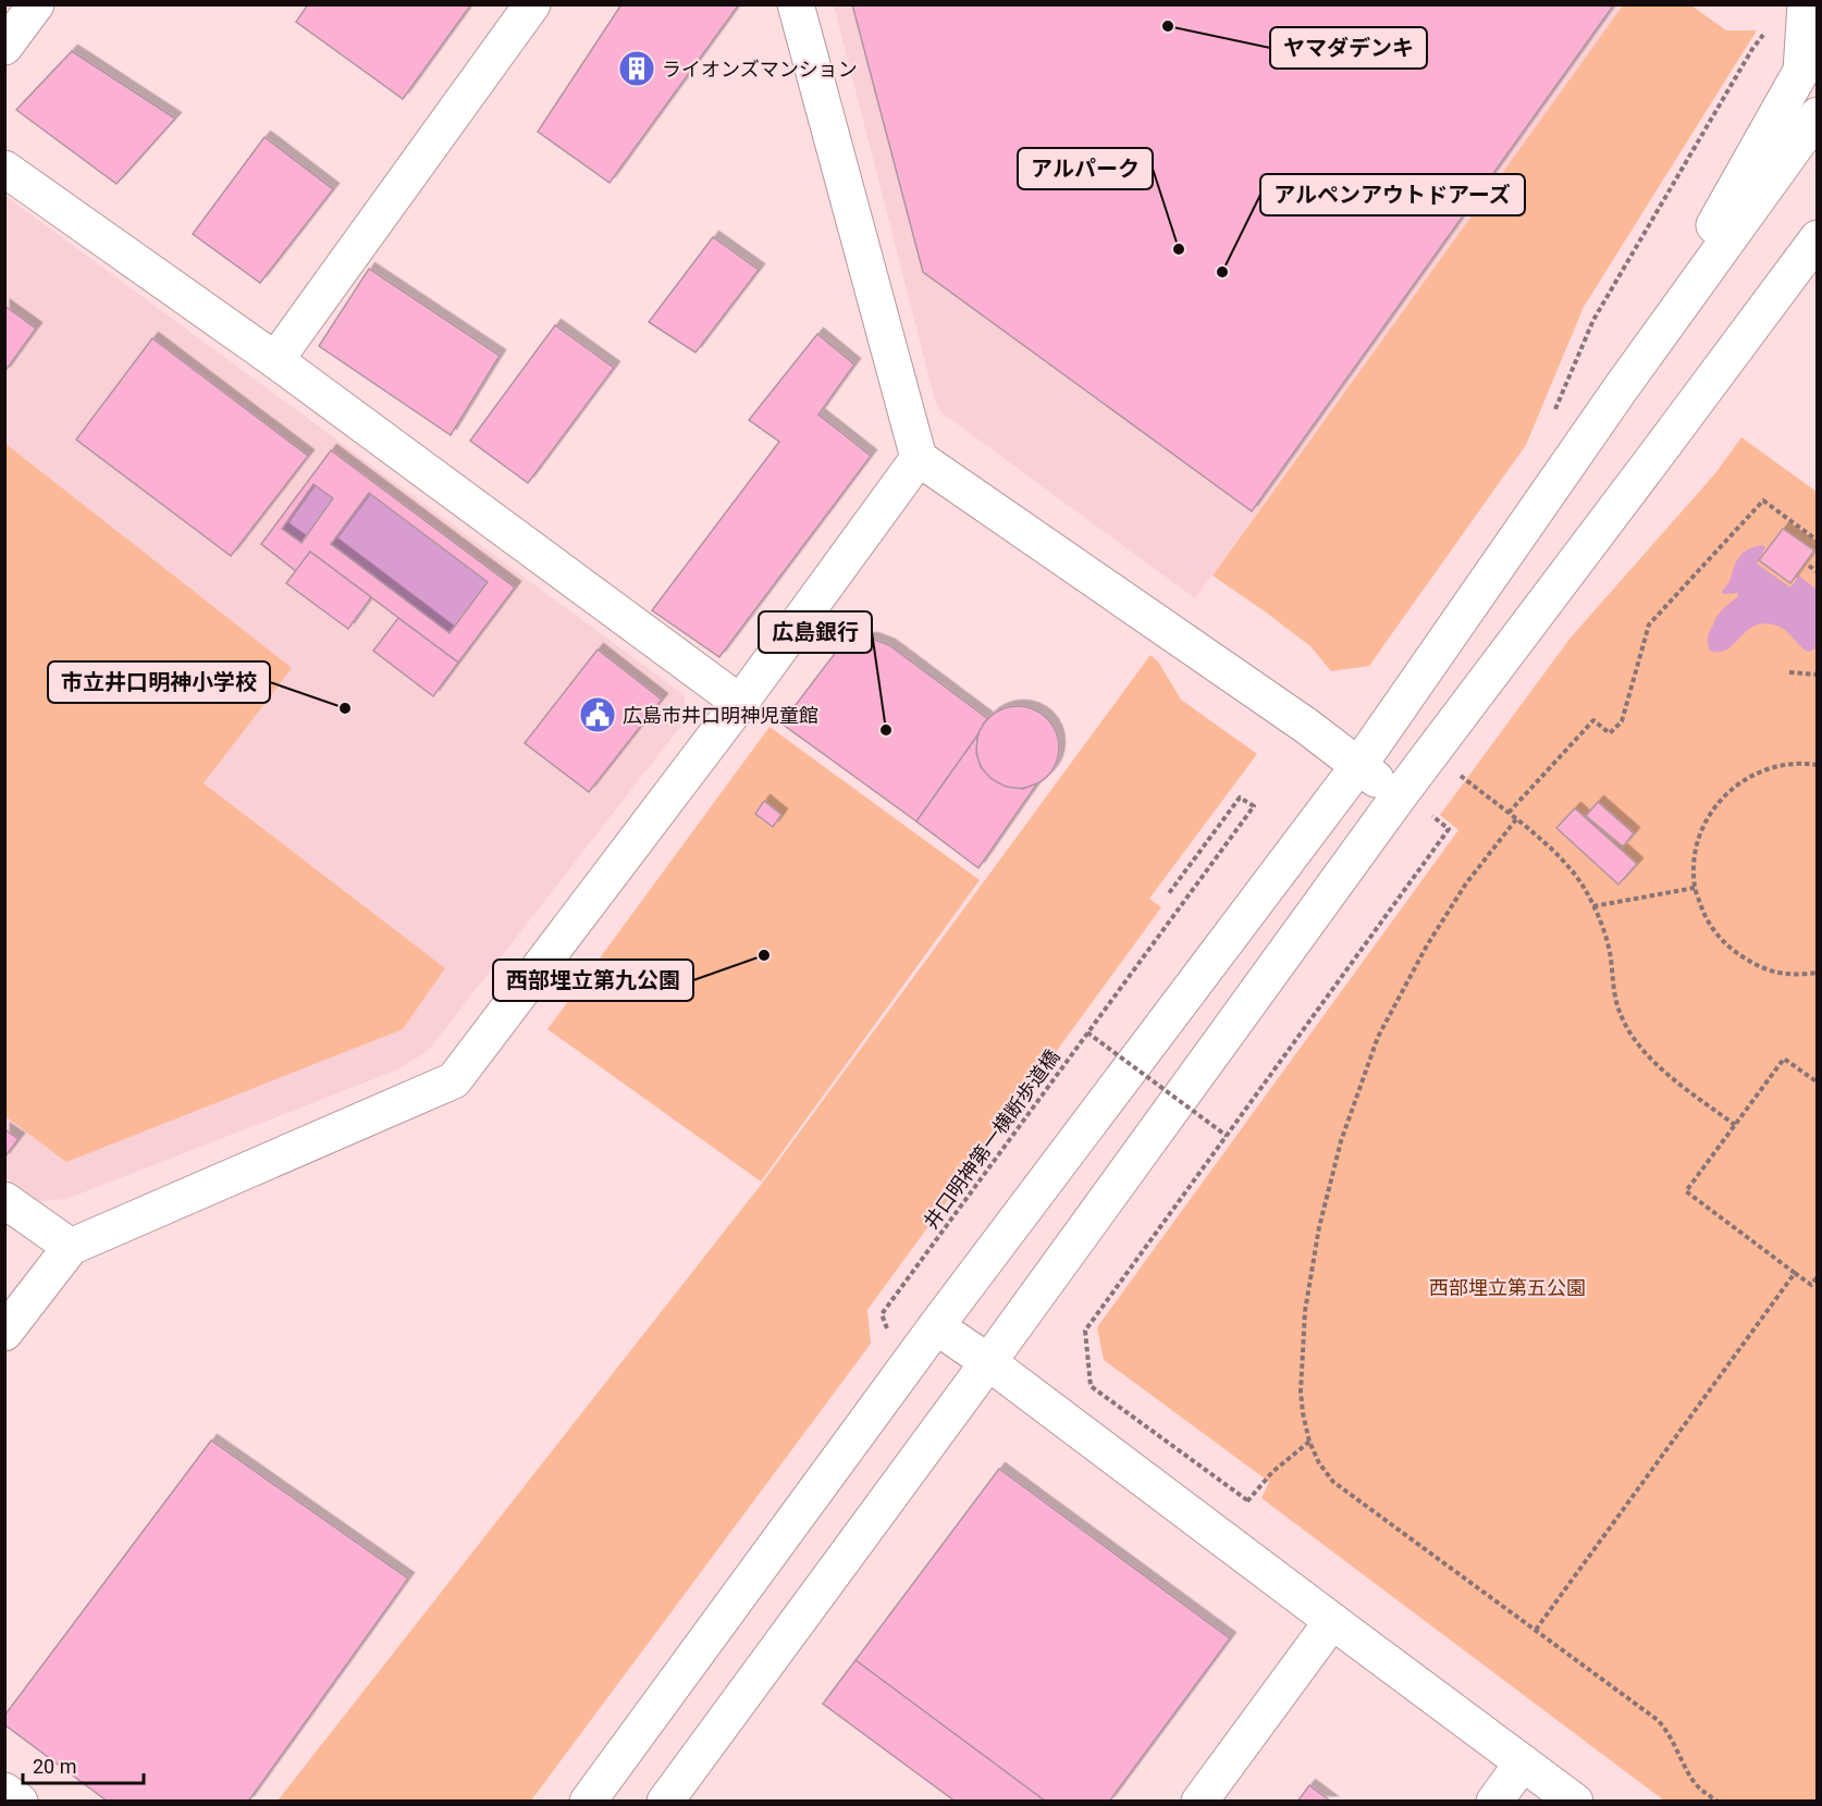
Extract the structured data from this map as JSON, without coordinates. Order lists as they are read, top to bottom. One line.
{"streets":{"path":["井口明神第一横断歩道橋"]},"parks":["西部埋立第五公園"],"places":{"other":["ヤマダデンキ","アルパーク","アルペンアウトドアーズ","市立井口明神小学校","広島銀行","西部埋立第九公園"],"building":["ライオンズマンション"],"public building":["広島市井口明神児童館"]},"scale_bar":"20 m"}
